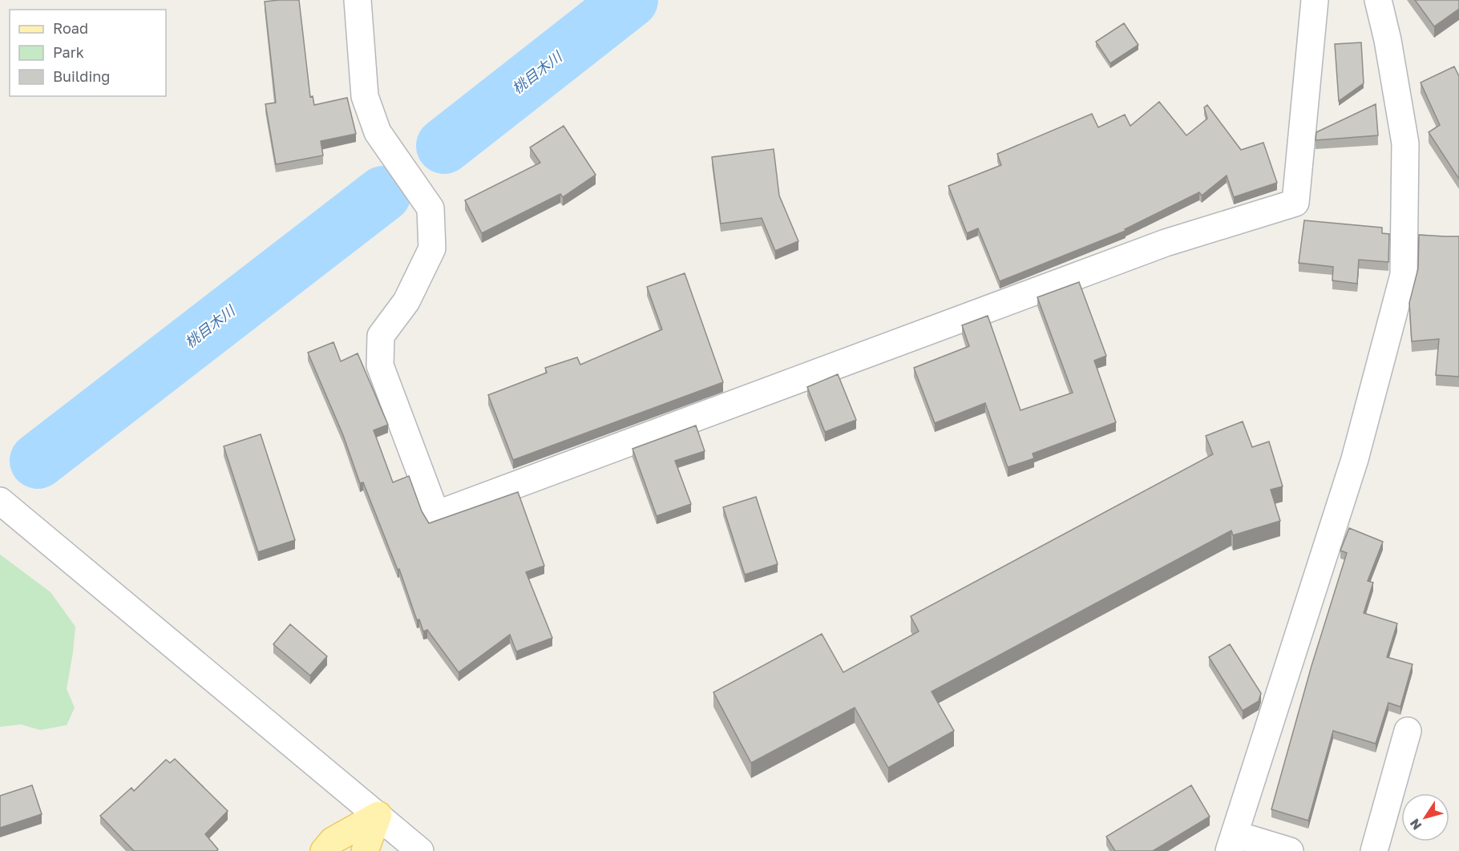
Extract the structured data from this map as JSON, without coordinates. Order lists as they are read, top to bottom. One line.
{"water":["桃目木川"],"legend":["Road","Park","Building"],"north":"bottom left"}
